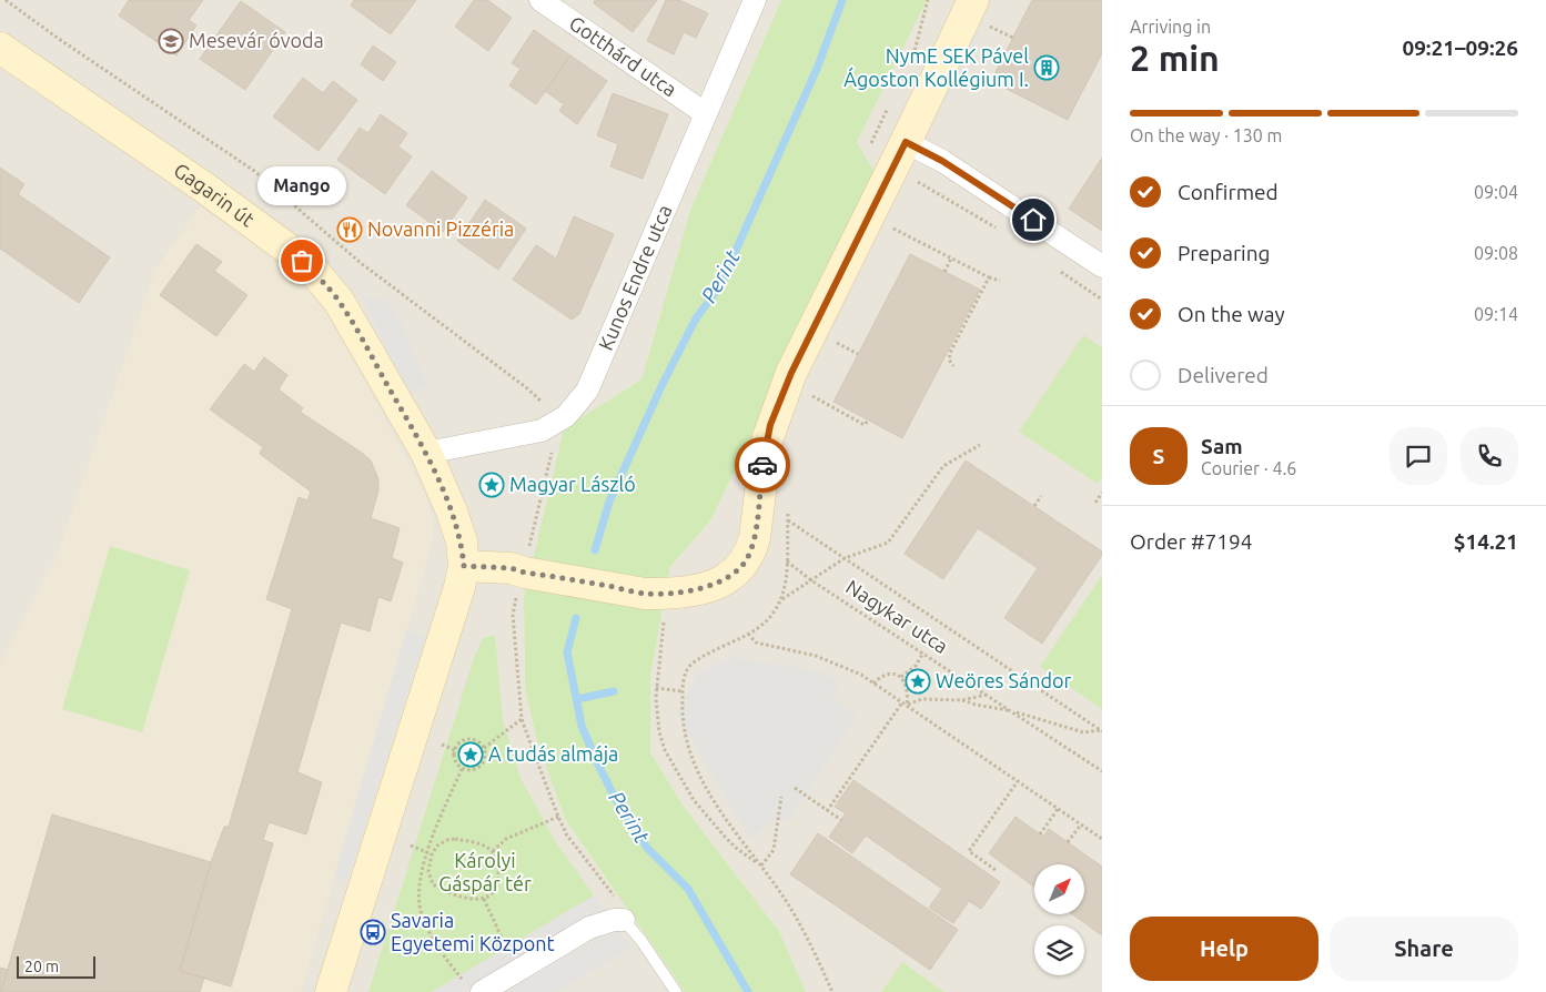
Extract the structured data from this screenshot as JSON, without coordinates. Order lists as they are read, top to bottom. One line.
{"streets":{"street":["Gotthárd utca","Gagarin út","Kunos Endre utca"],"path":["Nagykar utca"]},"crossings":[["Gotthárd utca","Kunos Endre utca"],["Gagarin út","Kunos Endre utca"]],"water":["Perint"],"parks":["Károlyi Gáspár tér"],"places":{"school or university":["Mesevár óvoda"],"building":["NymE SEK Pável Ágoston Kollégium I."],"restaurant":["Novanni Pizzéria"],"other":["Mango"],"place":["Magyar László","Weöres Sándor","A tudás almája"],"bus stop":["Savaria Egyetemi Központ"]},"scale_bar":"20 m","north":"top right","page":{"heading":["2 min","Arriving in","09:21–09:26"],"panel":["Sam","Courier · 4.6","Order #7194","$14.21"],"bar":"On the way · 130 m","list":[["Confirmed","09:04"],["Preparing","09:08"],["On the way","09:14"],"Delivered"],"bubble":"Mango","round":"S","buttons":["Help","Share"],"scale":"20 m"}}
